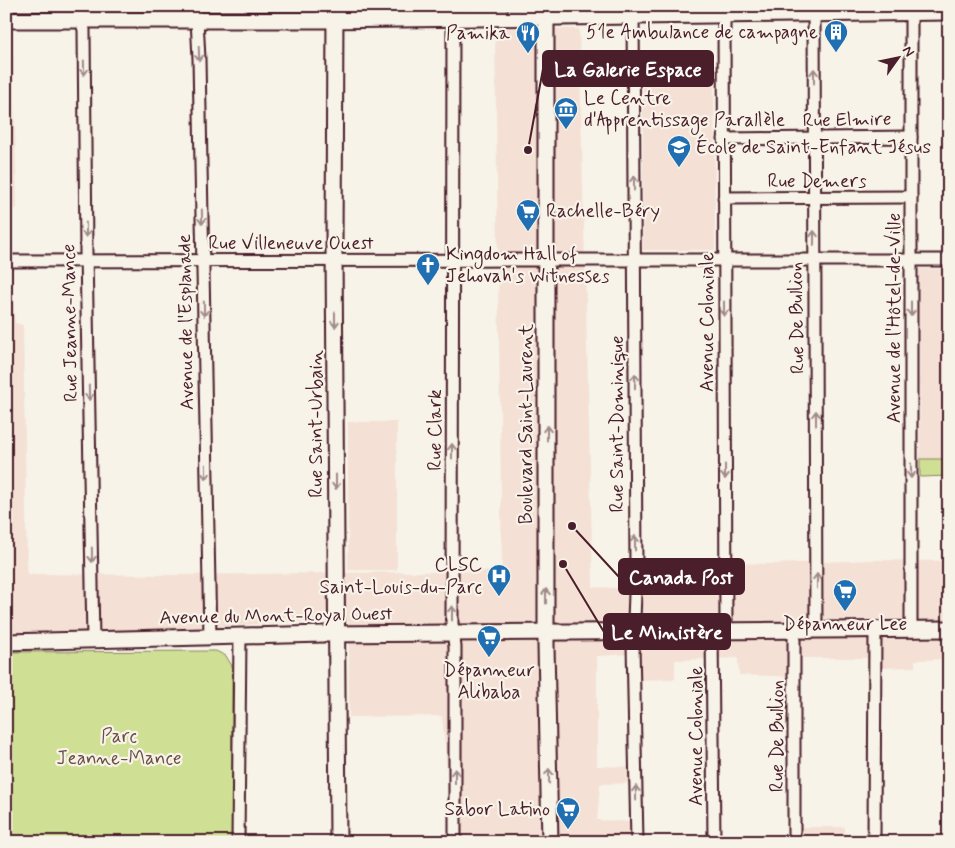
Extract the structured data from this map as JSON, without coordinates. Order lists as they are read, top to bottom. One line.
{"streets":{"main road":["Rue Saint-Urbain","Boulevard Saint-Laurent","Avenue du Mont-Royal Ouest"],"street":["Rue Elmire","Rue Demers","Rue Villeneuve Ouest","Rue De Bullion","Avenue de l'Hôtel-de-Ville","Avenue de l'Esplanade","Avenue Coloniale","Rue Jeanne-Mance","Rue Saint-Dominique","Rue Clark"]},"crossings":[["Rue Elmire","Rue De Bullion"],["Rue Elmire","Avenue de l'Hôtel-de-Ville"],["Rue Elmire","Avenue Coloniale"],["Rue Demers","Rue De Bullion"],["Rue Demers","Avenue de l'Hôtel-de-Ville"],["Rue Demers","Avenue Coloniale"],["Rue Villeneuve Ouest","Rue De Bullion"],["Rue Villeneuve Ouest","Avenue de l'Hôtel-de-Ville"],["Rue Villeneuve Ouest","Avenue de l'Esplanade"],["Rue Villeneuve Ouest","Avenue Coloniale"],["Rue Villeneuve Ouest","Rue Jeanne-Mance"],["Rue Villeneuve Ouest","Rue Saint-Urbain"],["Rue Villeneuve Ouest","Boulevard Saint-Laurent"],["Rue Villeneuve Ouest","Rue Saint-Dominique"],["Rue Villeneuve Ouest","Rue Clark"],["Rue De Bullion","Avenue du Mont-Royal Ouest"],["Avenue de l'Hôtel-de-Ville","Avenue du Mont-Royal Ouest"],["Avenue de l'Esplanade","Avenue du Mont-Royal Ouest"],["Avenue Coloniale","Avenue du Mont-Royal Ouest"],["Rue Jeanne-Mance","Avenue du Mont-Royal Ouest"],["Rue Saint-Urbain","Avenue du Mont-Royal Ouest"],["Boulevard Saint-Laurent","Avenue du Mont-Royal Ouest"],["Rue Saint-Dominique","Avenue du Mont-Royal Ouest"],["Rue Clark","Avenue du Mont-Royal Ouest"]],"one_way":["Rue De Bullion","Avenue de l'Hôtel-de-Ville","Avenue de l'Esplanade","Avenue Coloniale","Rue Jeanne-Mance","Rue Saint-Urbain","Boulevard Saint-Laurent","Rue Saint-Dominique","Rue Clark"],"parks":["Parc Jeanne-Mance"],"places":{"building":["51e Ambulance de campagne"],"restaurant":["Pamika"],"museum":["Le Centre d'Apprentissage Parallèle"],"other":["La Galerie Espace","Canada Post","Le Ministère"],"school or university":["École de Saint-Enfant Jésus"],"supermarket":["Rachelle-Béry","Dépanneur Lee","Dépanneur Alibaba","Sabor Latino"],"church":["Kingdom Hall of Jehovah's Witnesses"],"hospital":["CLSC Saint-Louis-du-Parc"]},"north":"top right"}
